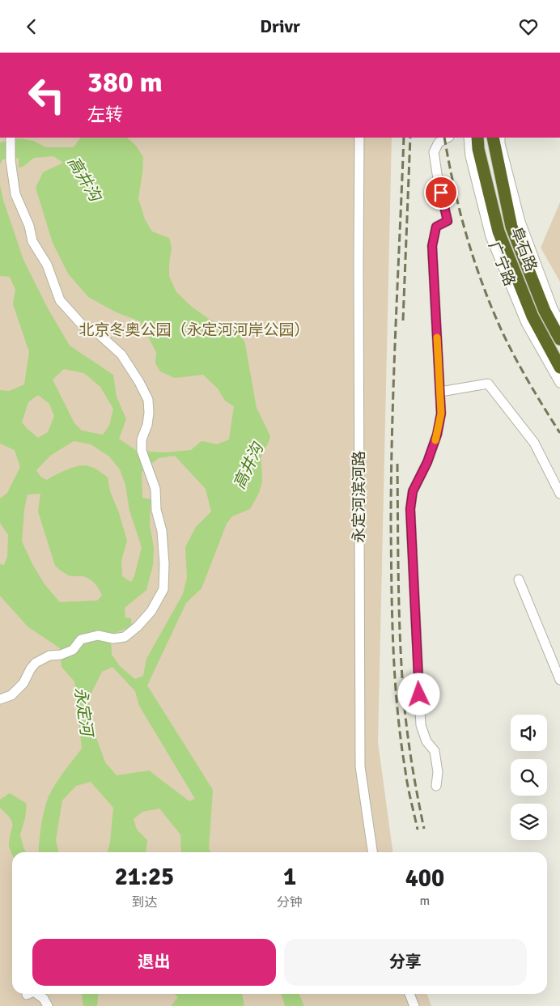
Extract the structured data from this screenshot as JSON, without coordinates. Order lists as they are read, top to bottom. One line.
{"streets":{"highway":["阜石路"],"street":["广宁路","永定河滨河路"]},"water":["高井沟","永定河"],"parks":["北京冬奥公园（永定河河岸公园）"],"page":{"header":"Drivr","turn":["380 m","左转"],"eta":["21:25","到达","1","分钟","400","m"],"buttons":["退出","分享"]}}
